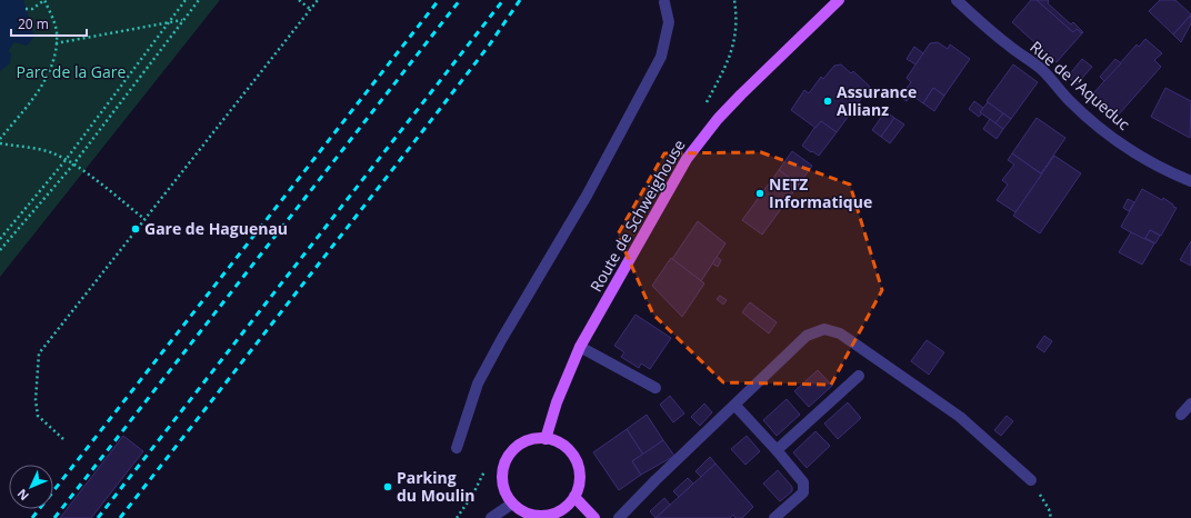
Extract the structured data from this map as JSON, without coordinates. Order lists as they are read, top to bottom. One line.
{"streets":{"main road":["Route de Schweighouse"],"street":["Rue de l'Aqueduc"]},"parks":["Parc de la Gare"],"places":["Assurance Allianz","NETZ Informatique","Gare de Haguenau","Parking du Moulin"],"scale_bar":"20 m","north":"bottom left"}
